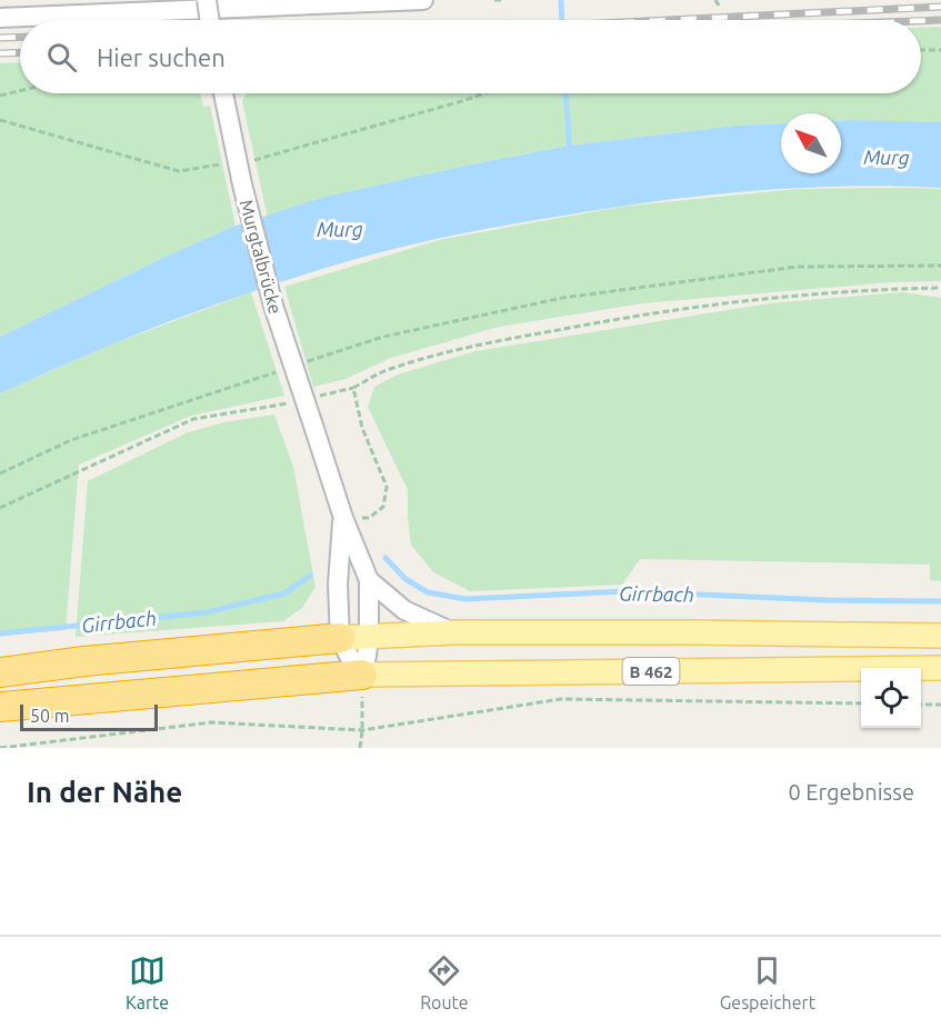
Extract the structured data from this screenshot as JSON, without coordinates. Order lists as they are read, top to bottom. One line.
{"streets":{"highway":["B 462"],"street":["Murgtalbrücke"]},"water":["Murg","Girrbach"],"scale_bar":"50 m","north":"top left","page":{"search":"Hier suchen","scale":"50 m","heading":["In der Nähe","0 Ergebnisse"],"nav":["Karte","Route","Gespeichert"]}}
